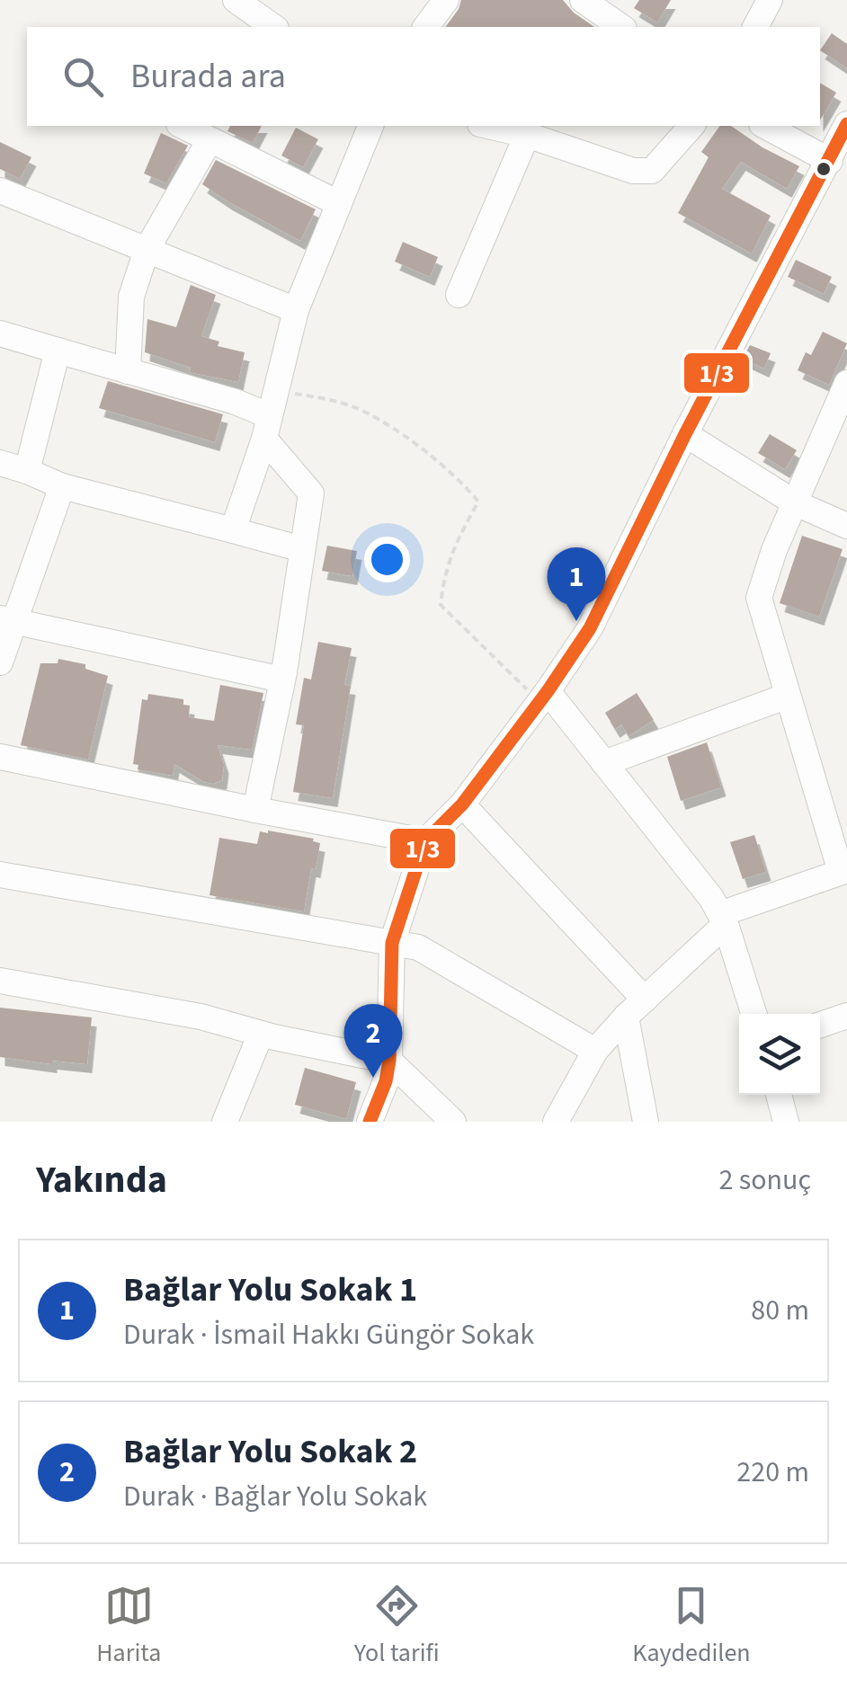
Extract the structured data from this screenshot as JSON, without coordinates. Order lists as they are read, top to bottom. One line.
{"lines":["transit line 1/3"],"page":{"search":"Burada ara","pins":["1","2"],"heading":["Yakında","2 sonuç"],"list":[{"mark":"1","name":"Bağlar Yolu Sokak 1","note":"Durak · İsmail Hakkı Güngör Sokak","value":"80 m"},{"mark":"2","name":"Bağlar Yolu Sokak 2","note":"Durak · Bağlar Yolu Sokak","value":"220 m"}],"nav":["Harita","Yol tarifi","Kaydedilen"]}}
